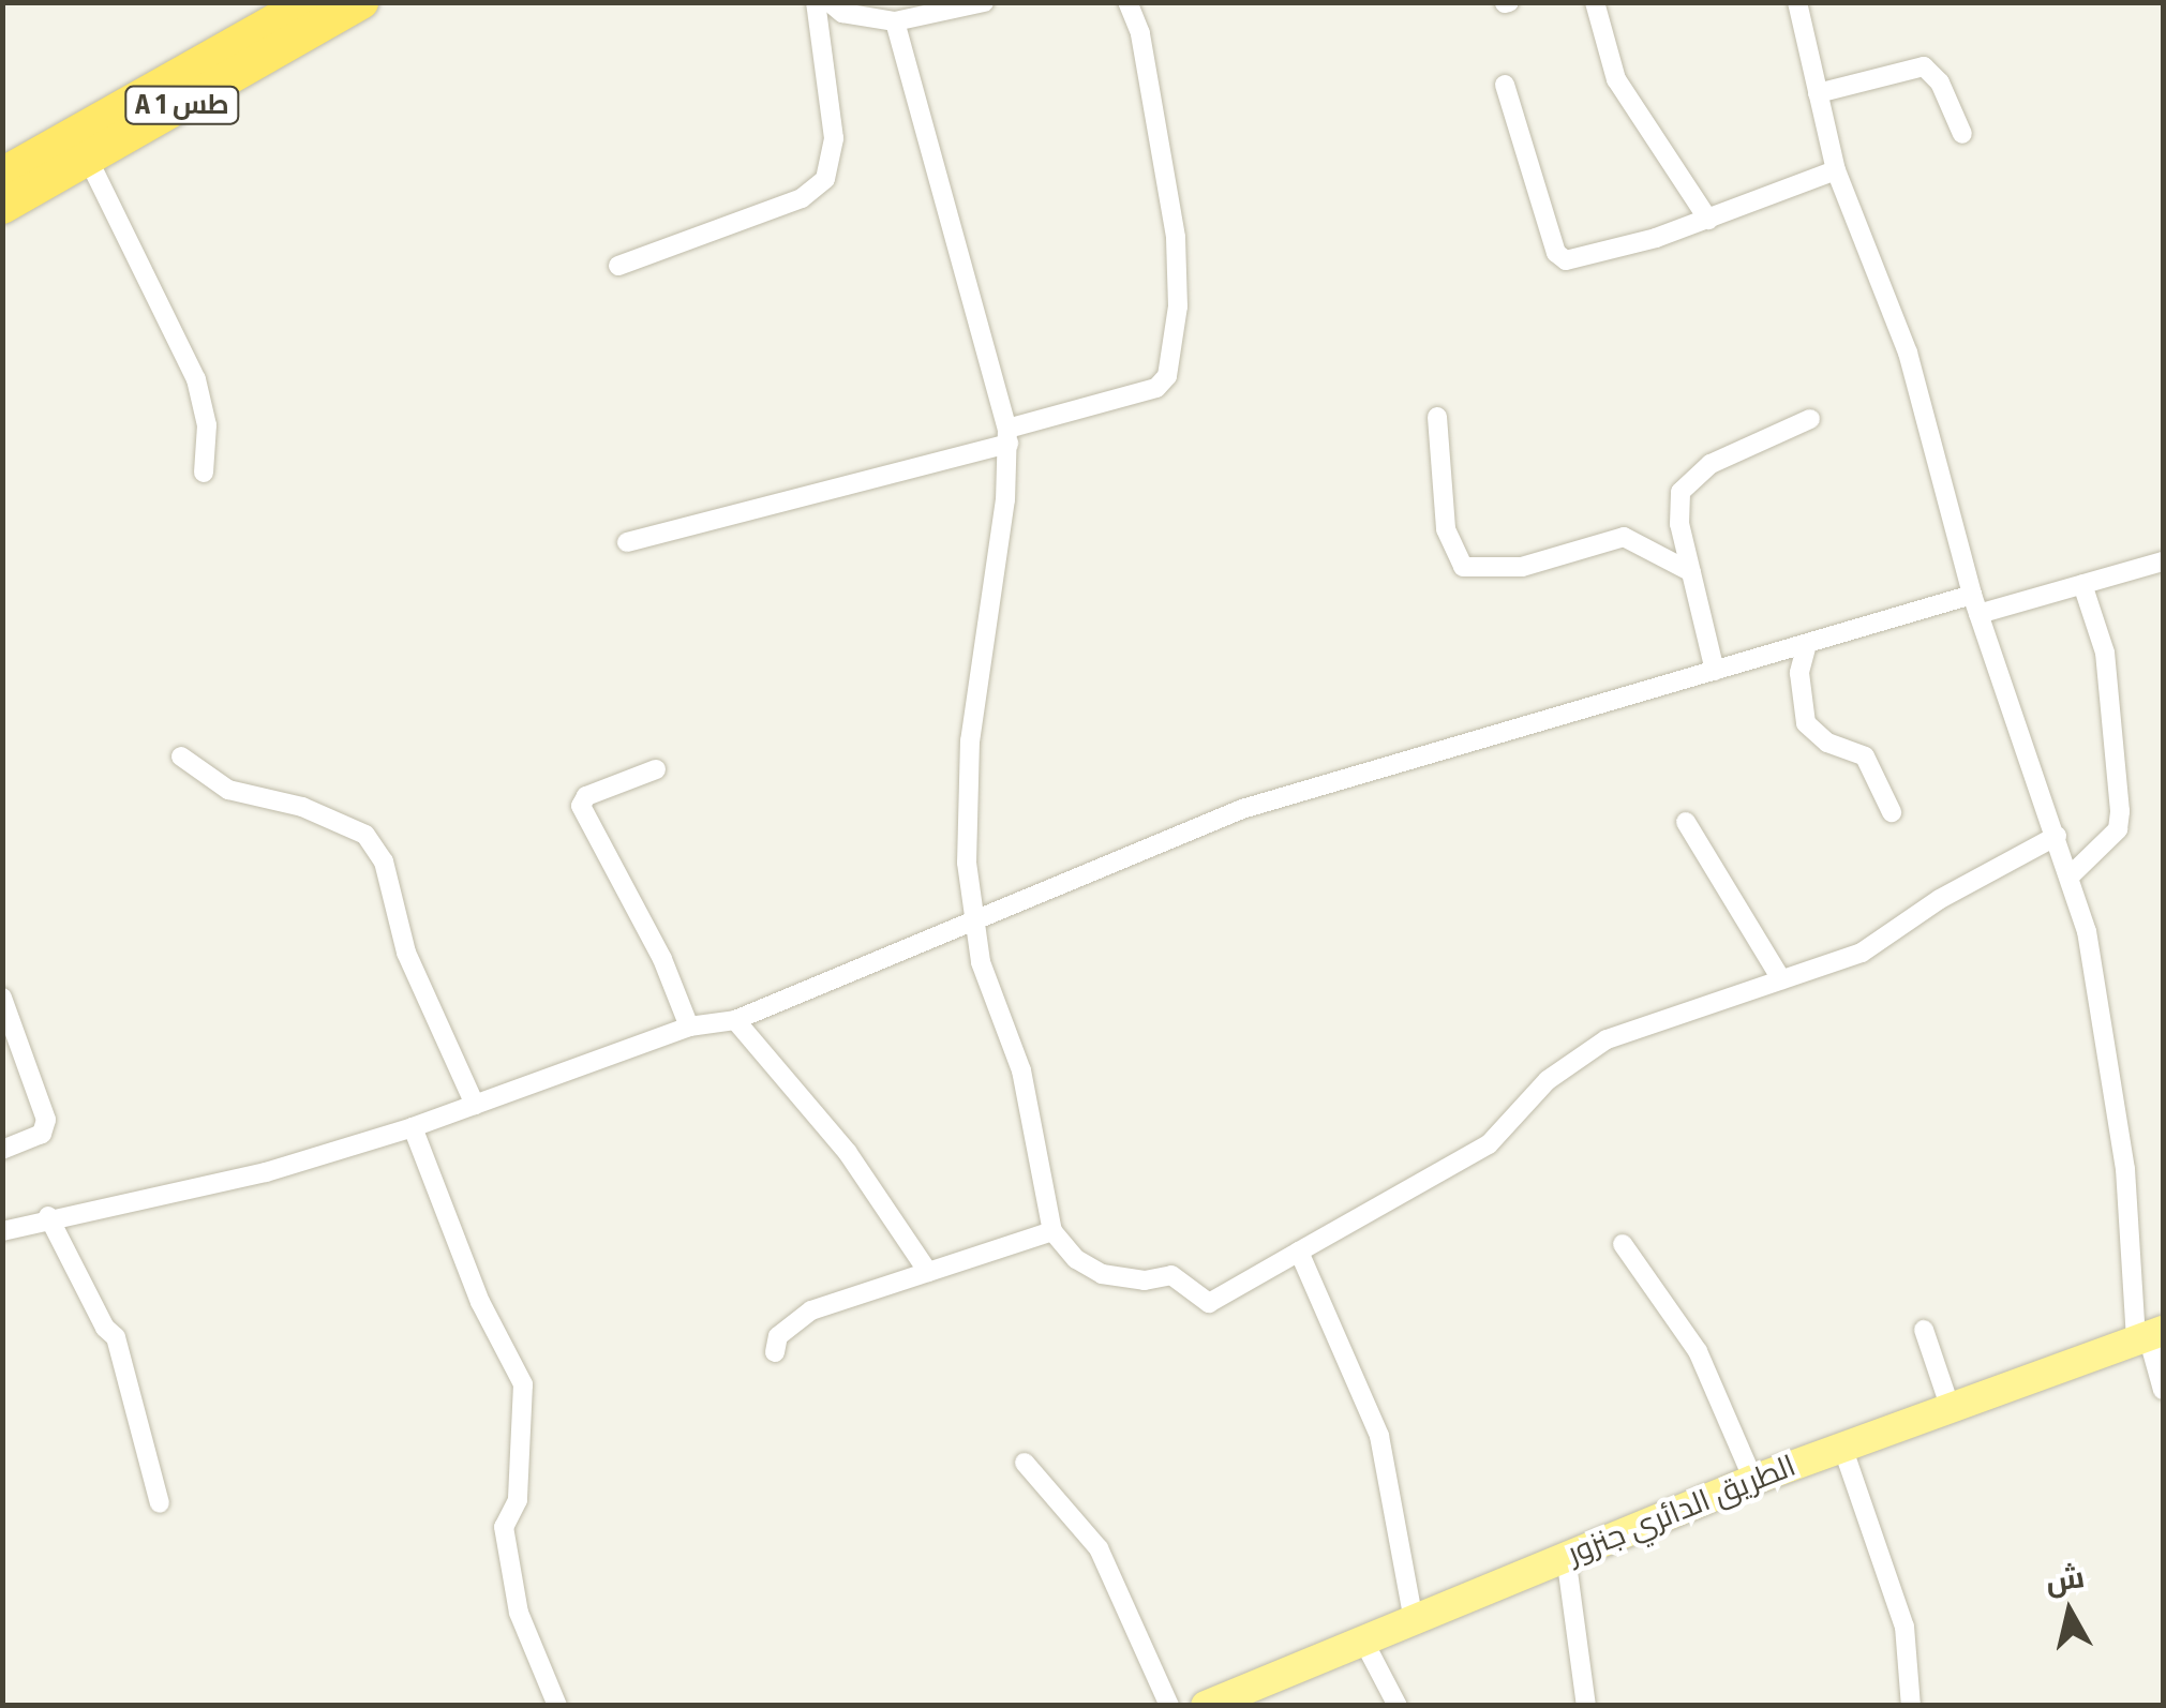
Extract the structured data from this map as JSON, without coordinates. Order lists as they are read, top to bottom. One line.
{"streets":{"highway":["A 1 طس"],"main road":["الطريق الدائري جنزور"]},"north":"top"}
